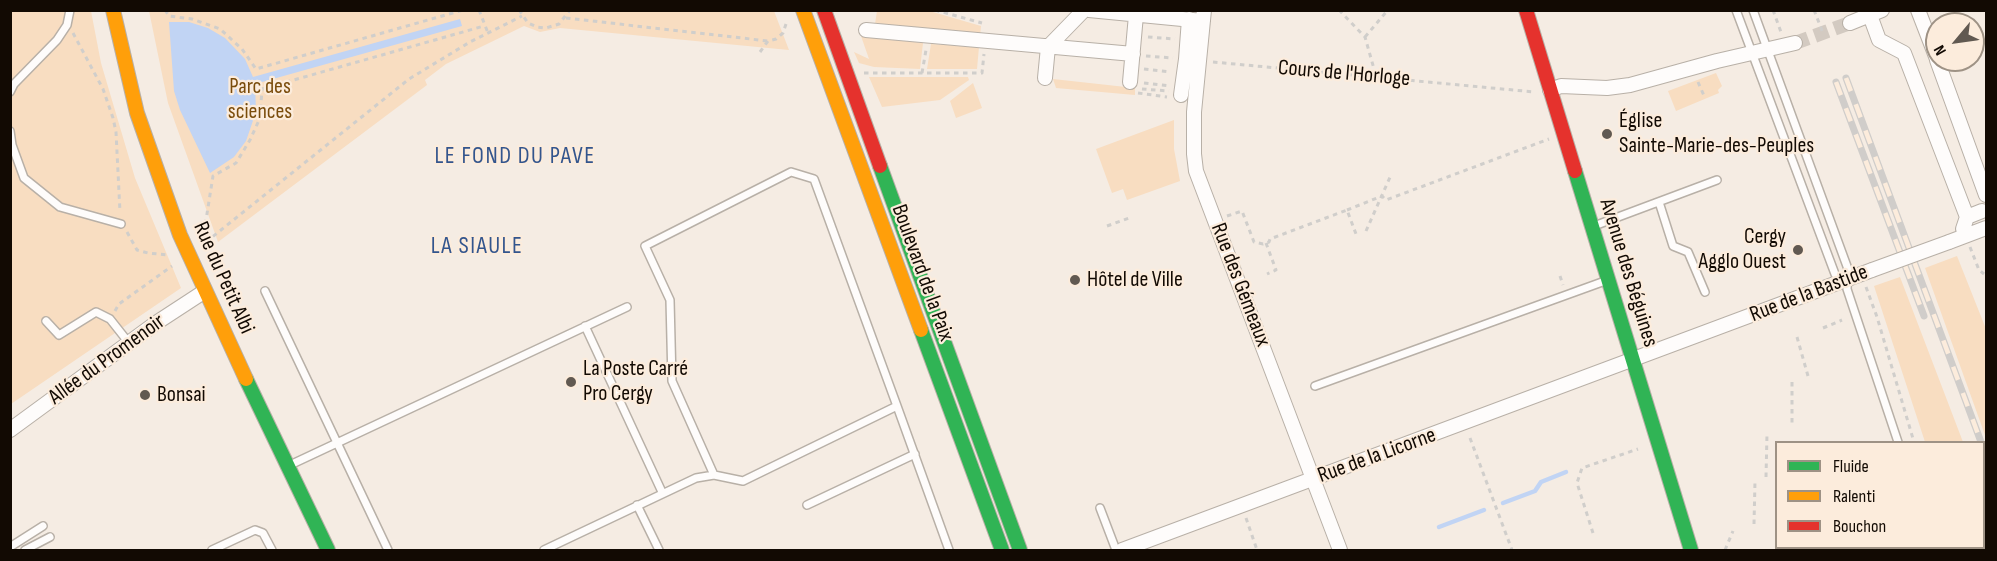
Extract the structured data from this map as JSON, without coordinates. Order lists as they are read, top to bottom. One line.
{"streets":{"street":["Boulevard de la Paix","Avenue des Béguines","Rue du Petit Albi","Rue des Gémeaux","Rue de la Bastide","Allée du Promenoir","Rue de la Licorne"],"path":["Cours de l'Horloge"]},"crossings":[["Cours de l'Horloge","Avenue des Béguines"],["Cours de l'Horloge","Rue des Gémeaux"],["Avenue des Béguines","Rue de la Bastide"],["Avenue des Béguines","Rue de la Licorne"],["Rue du Petit Albi","Allée du Promenoir"],["Rue des Gémeaux","Rue de la Licorne"],["Rue de la Bastide","Rue de la Licorne"]],"districts":["LE FOND DU PAVE","LA SIAULE"],"parks":["Parc des sciences"],"places":["Église Sainte-Marie-des-Peuples","Cergy Agglo Ouest","Hôtel de Ville","La Poste Carré Pro Cergy","Bonsai"],"legend":["Fluide","Ralenti","Bouchon"],"north":"bottom left"}
